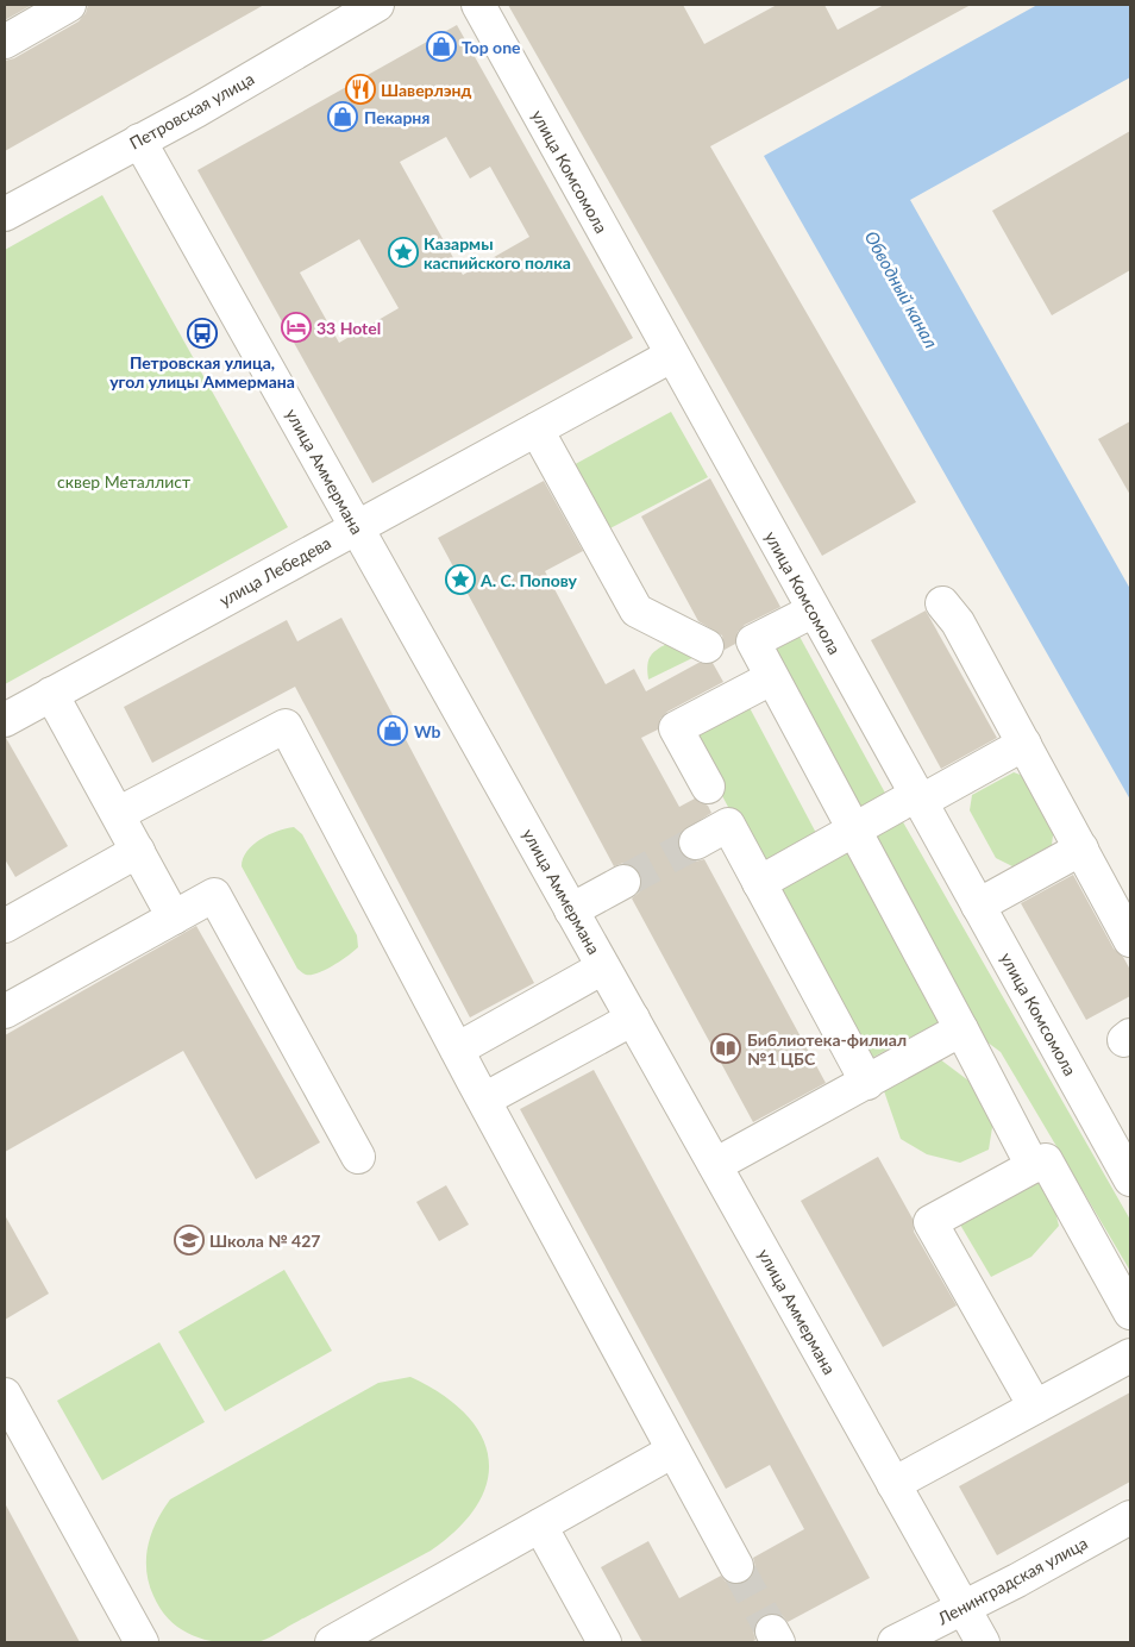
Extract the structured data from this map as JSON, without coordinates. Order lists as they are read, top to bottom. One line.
{"streets":{"street":["Петровская улица","улица Комсомола","улица Аммермана","улица Лебедева","Ленинградская улица"]},"crossings":[["Петровская улица","улица Аммермана"],["улица Комсомола","улица Лебедева"],["улица Аммермана","улица Лебедева"],["улица Аммермана","Ленинградская улица"]],"water":["Обводный канал"],"parks":["сквер Металлист"],"places":{"shop":["Top one","Пекарня","Wb"],"restaurant":["Шаверлэнд"],"place":["Казармы каспийского полка","А. С. Попову"],"hotel":["33 Hotel"],"bus stop":["Петровская улица, угол улицы Аммермана"],"library":["Библиотека-филиал №1 ЦБС"],"school or university":["Школа № 427"]}}
